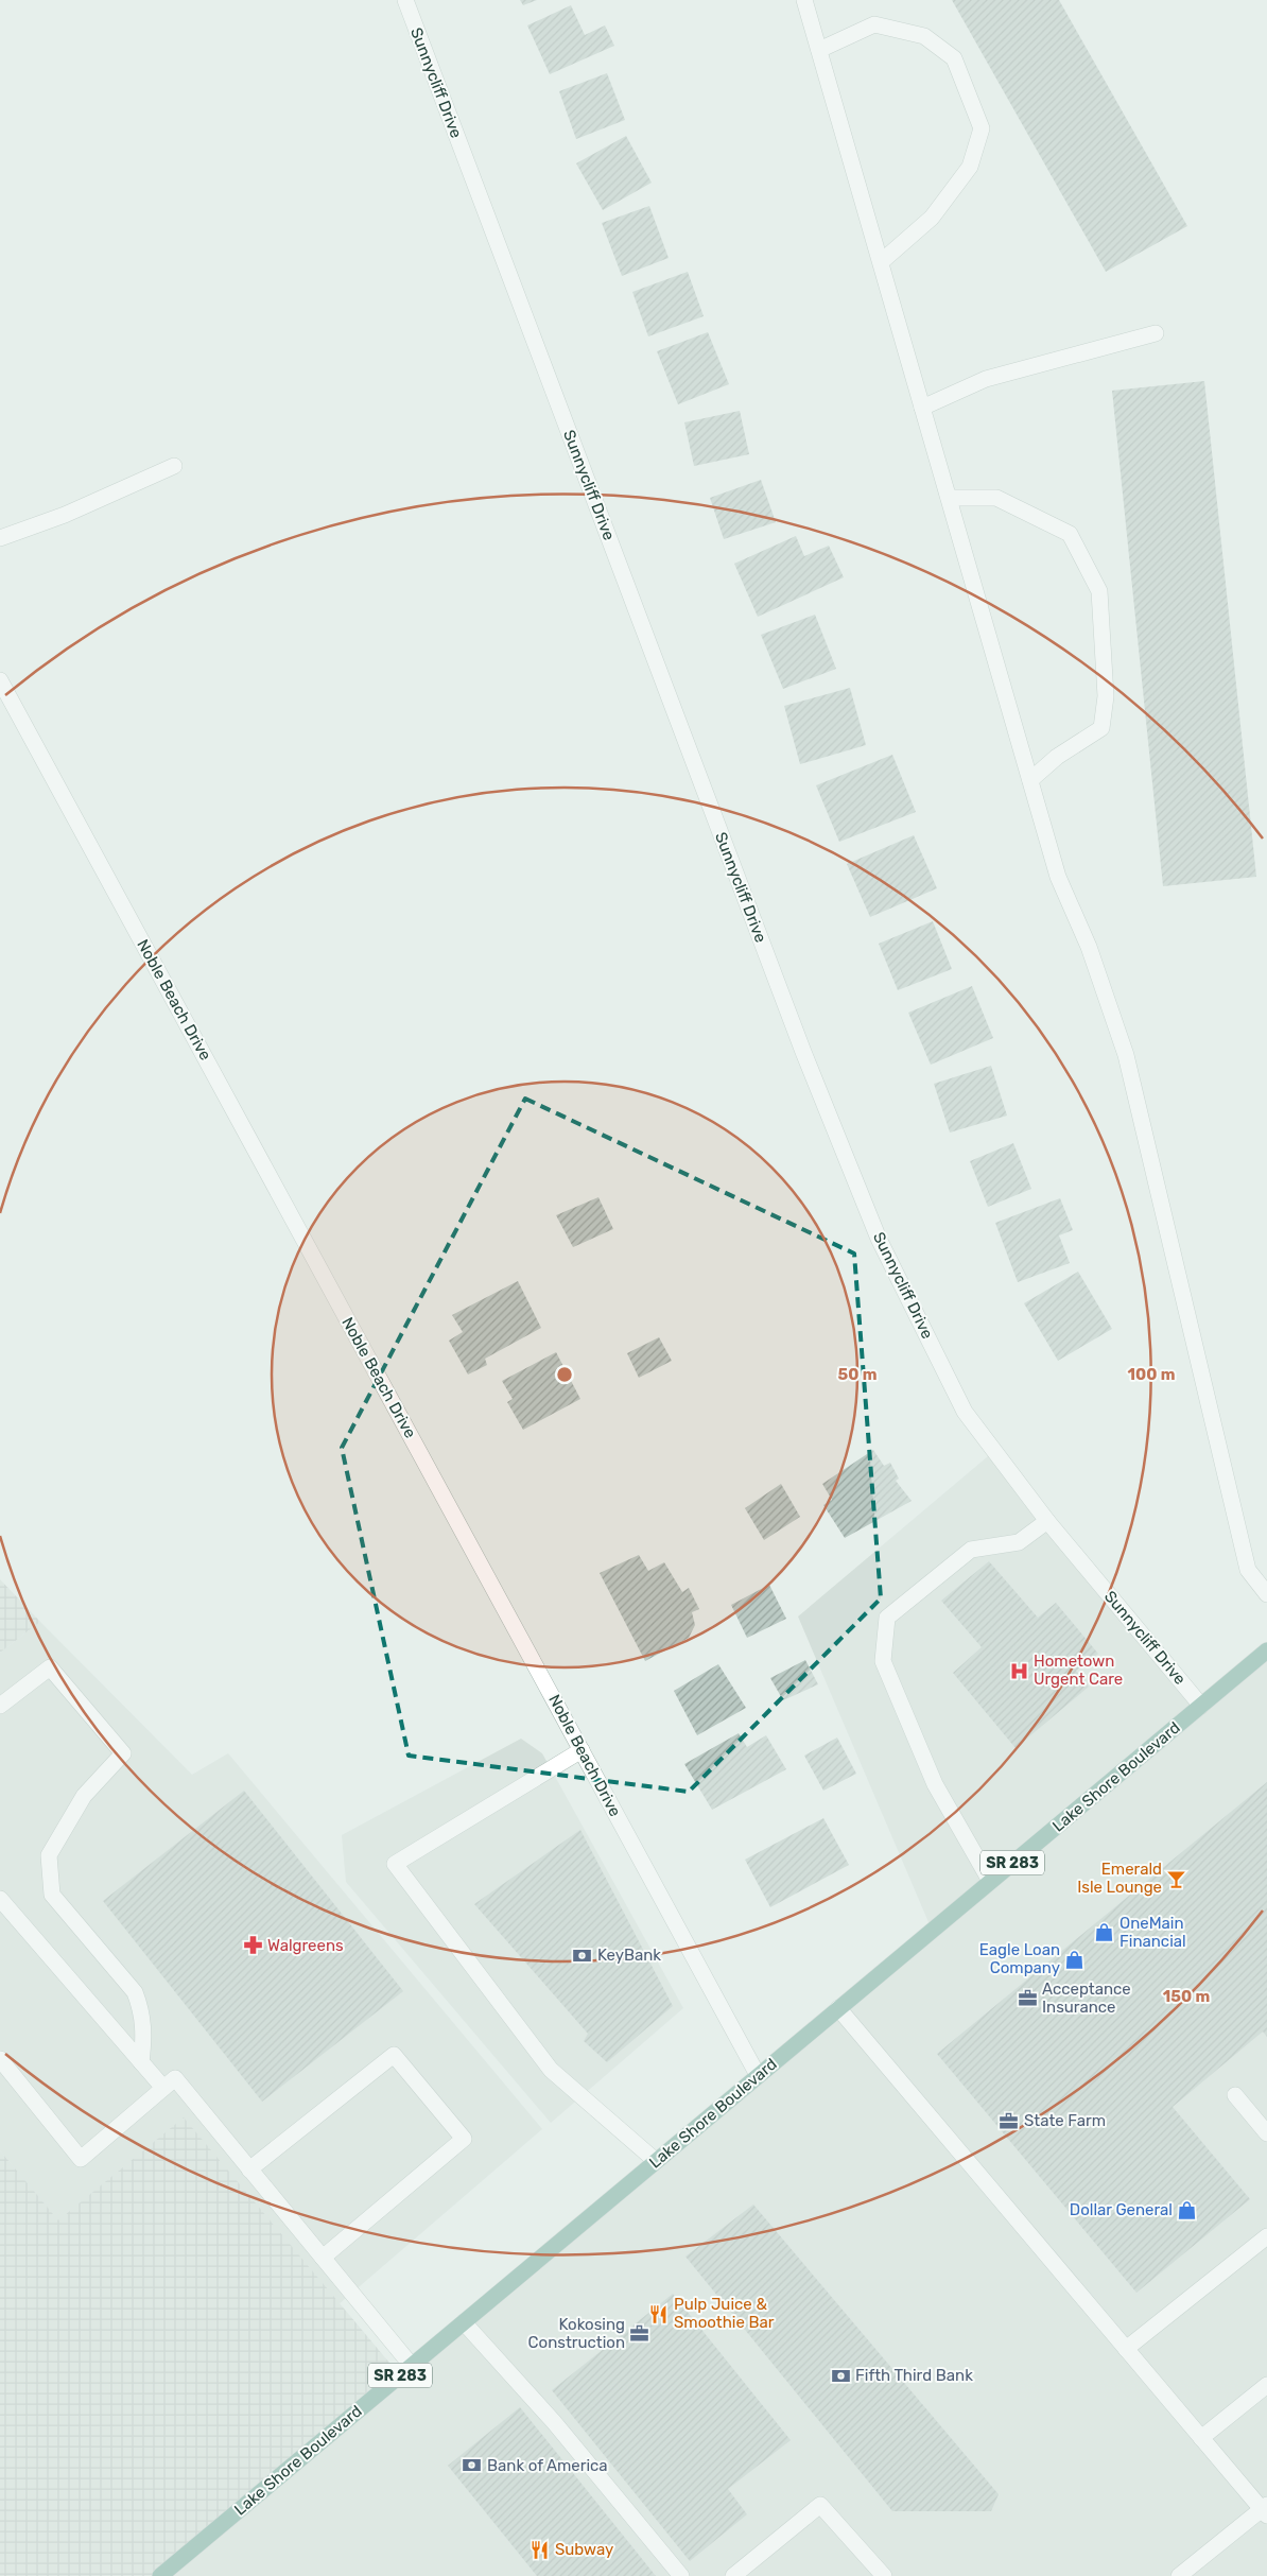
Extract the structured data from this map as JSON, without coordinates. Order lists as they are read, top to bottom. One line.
{"streets":{"main road":["Lake Shore Boulevard","SR 283"],"street":["Sunnycliff Drive","Noble Beach Drive"]},"crossings":[["Sunnycliff Drive","Lake Shore Boulevard"],["Noble Beach Drive","Lake Shore Boulevard"]],"places":{"hospital":["Hometown Urgent Care"],"bar":["Emerald Isle Lounge"],"shop":["OneMain Financial","Eagle Loan Company","Dollar General"],"pharmacy":["Walgreens"],"bank":["KeyBank","Fifth Third Bank","Bank of America"],"office":["Acceptance Insurance","State Farm","Kokosing Construction"],"restaurant":["Pulp Juice & Smoothie Bar","Subway"]},"rings":["50 m","100 m","150 m"]}
